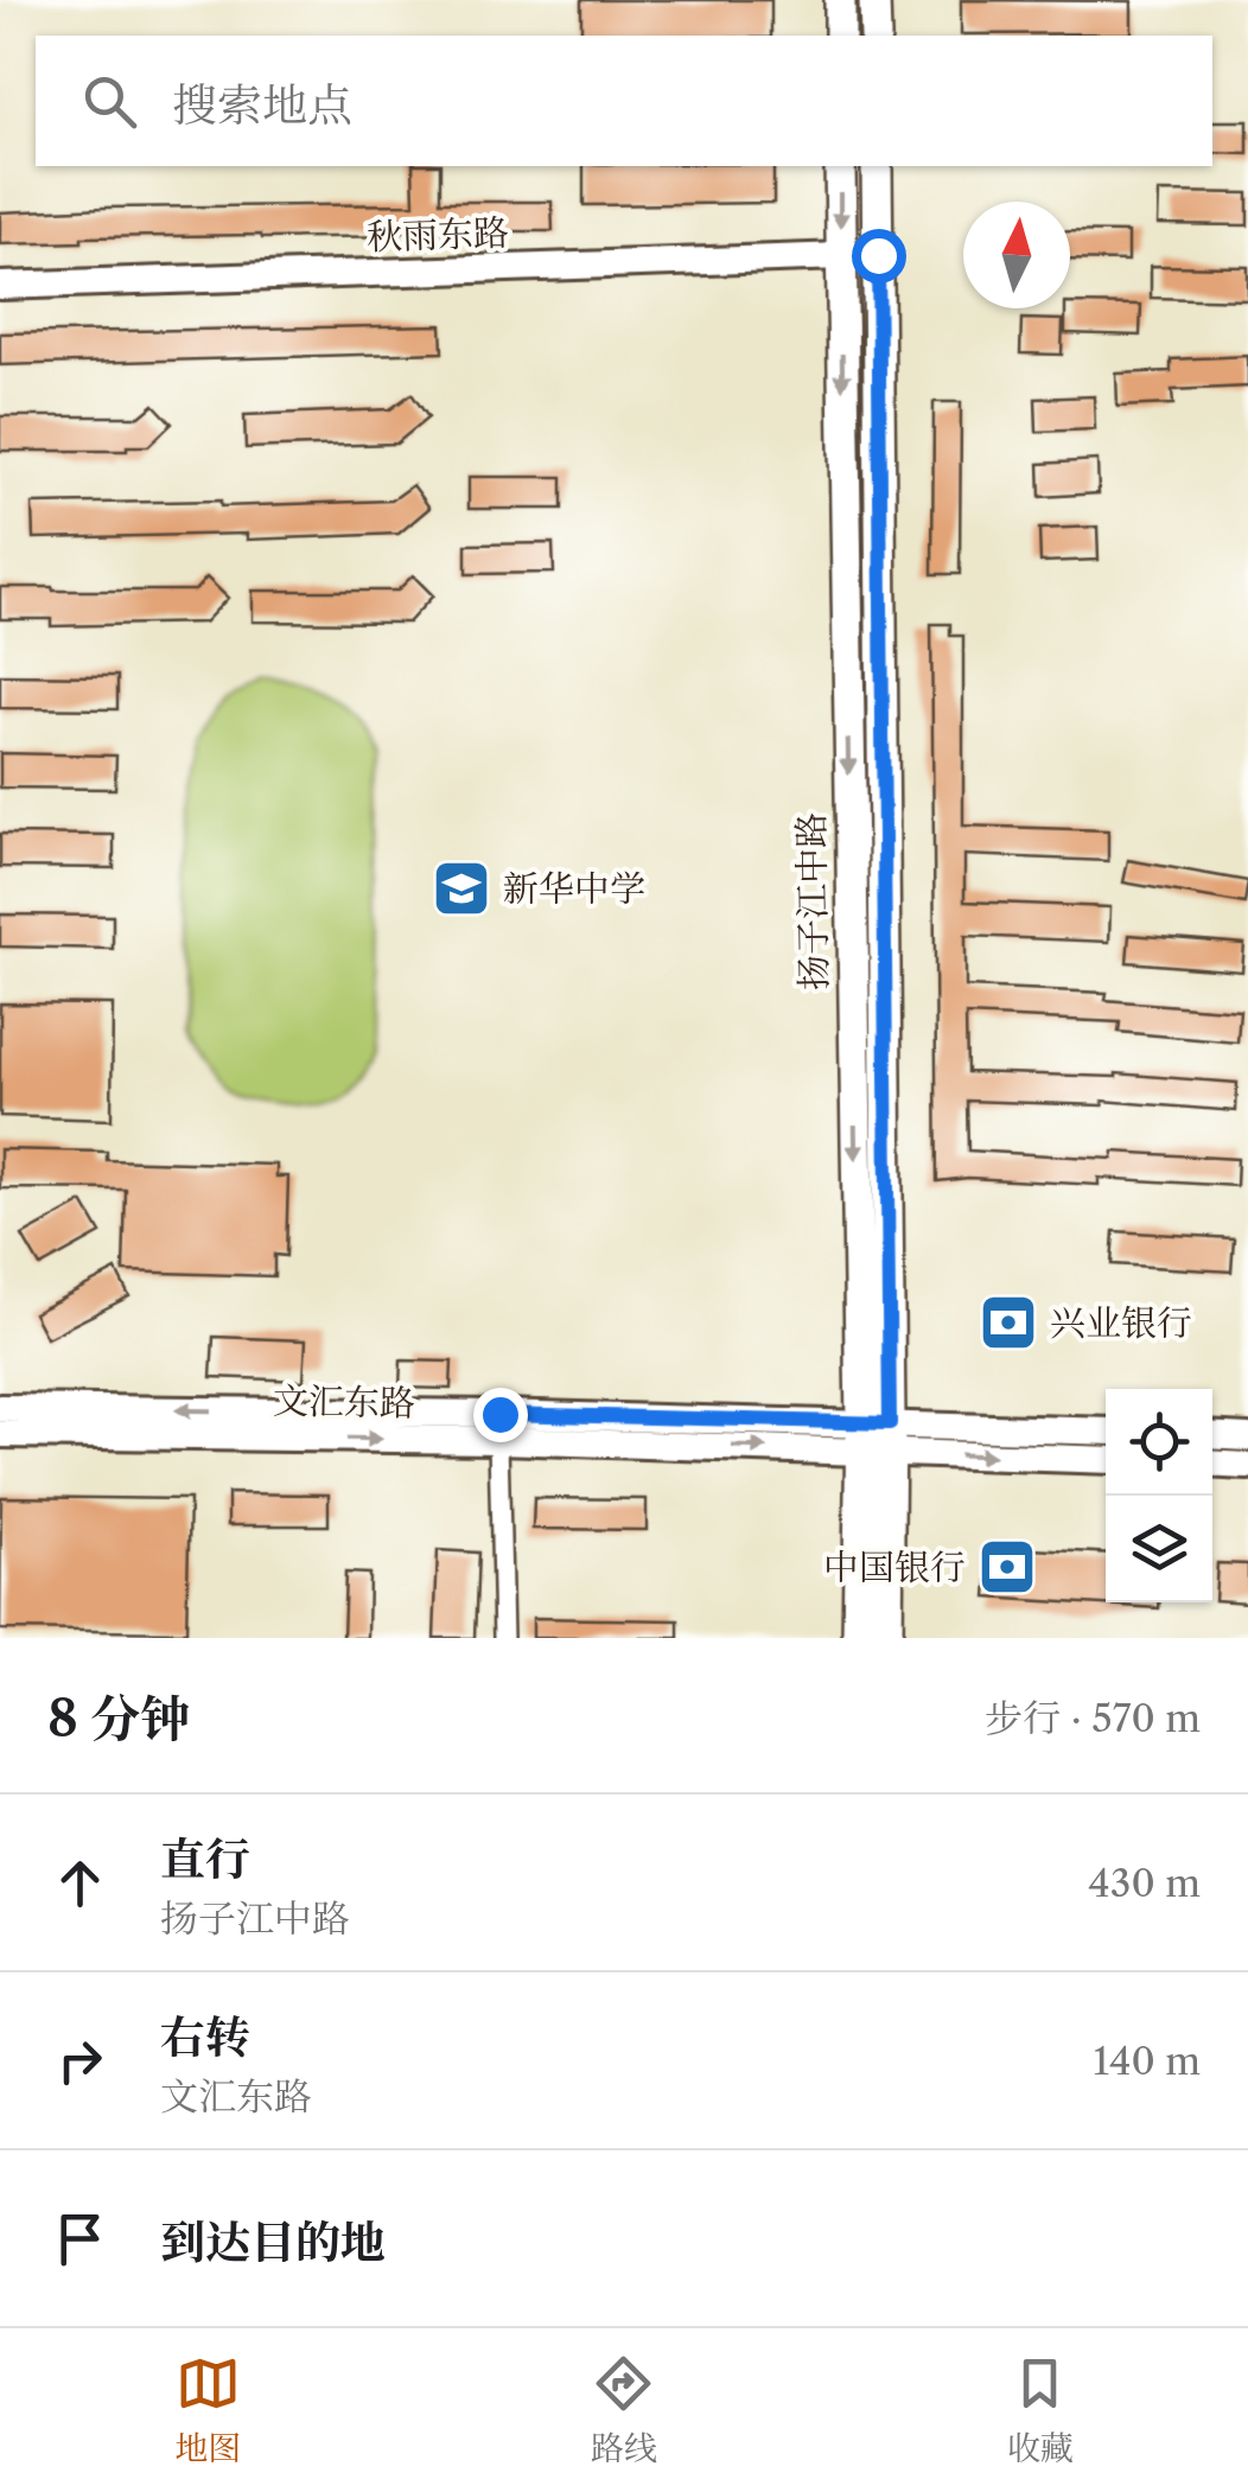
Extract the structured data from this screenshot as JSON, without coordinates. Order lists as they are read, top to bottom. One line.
{"streets":{"main road":["秋雨东路","扬子江中路","文汇东路"]},"crossings":[["秋雨东路","扬子江中路"],["扬子江中路","文汇东路"]],"places":{"school or university":["新华中学"],"bank":["兴业银行","中国银行"]},"north":"top","page":{"search":"搜索地点","heading":["8 分钟","步行 · 570 m"],"list":[["直行","扬子江中路","430 m"],["右转","文汇东路","140 m"],"到达目的地"],"nav":["地图","路线","收藏"]}}
